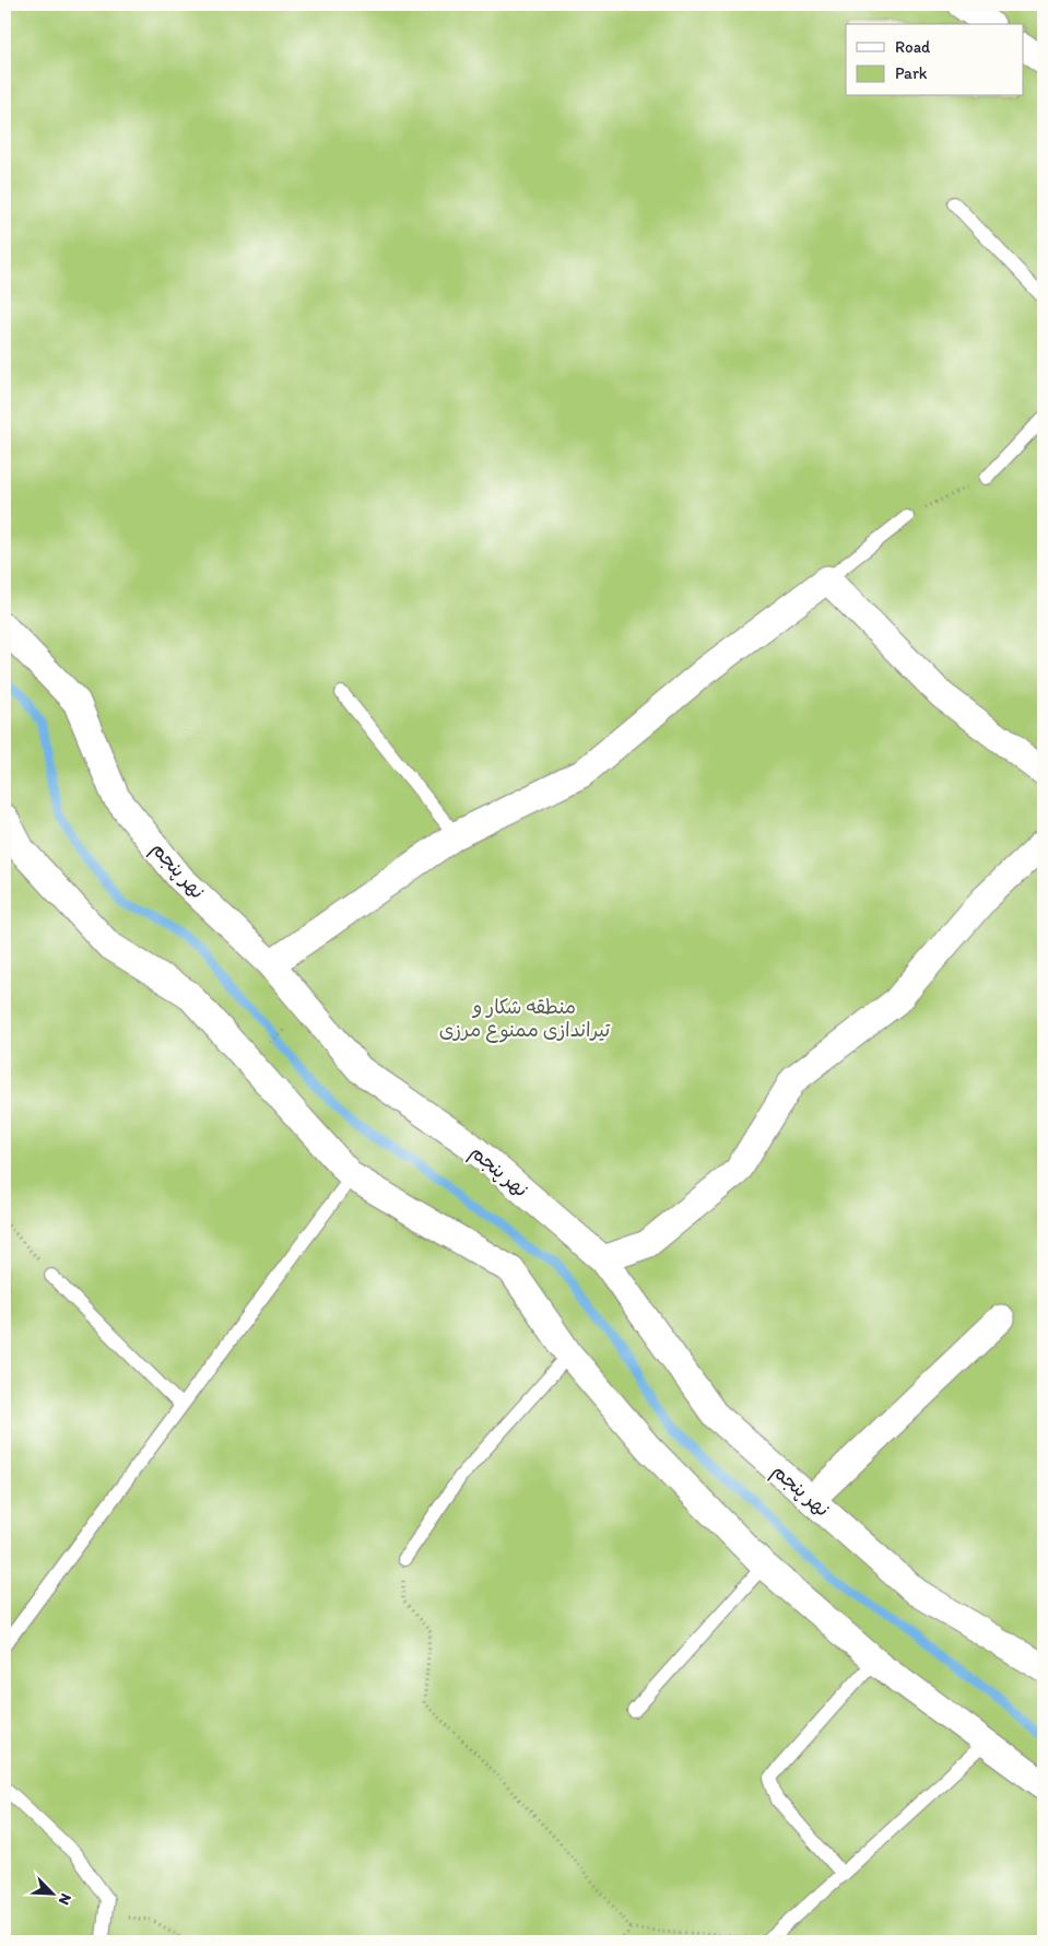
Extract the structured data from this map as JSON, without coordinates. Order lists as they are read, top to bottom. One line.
{"streets":{"street":["نهر پنجم"]},"parks":["منطقه شکار و تیراندازی ممنوع مرزی"],"legend":["Road","Park"],"north":"bottom right"}
